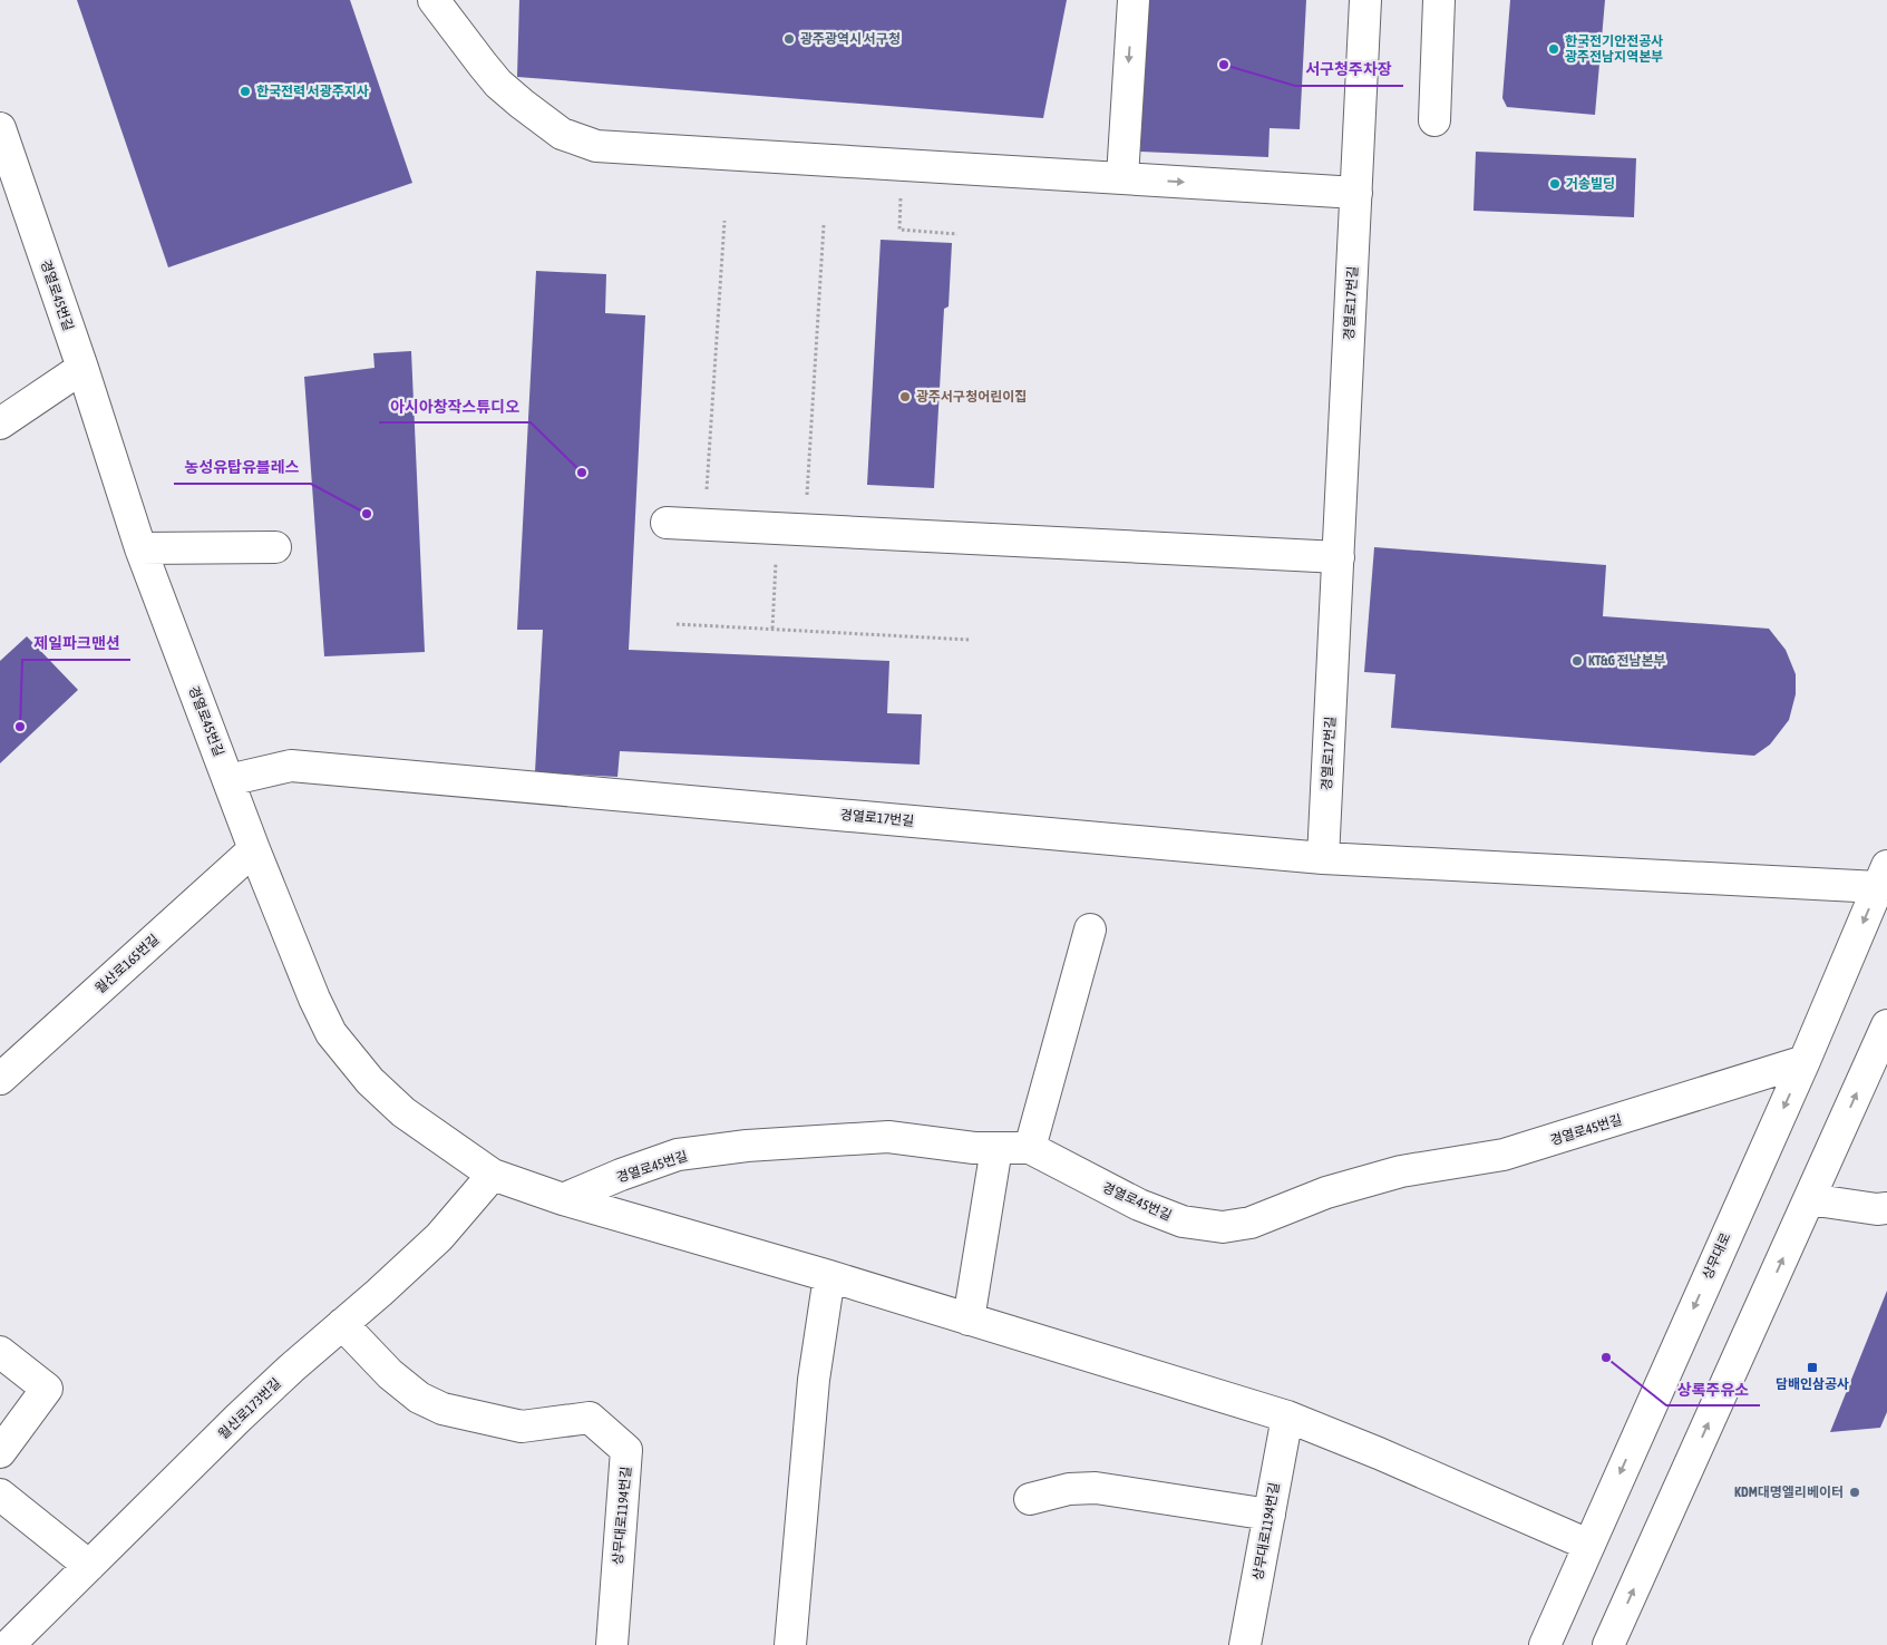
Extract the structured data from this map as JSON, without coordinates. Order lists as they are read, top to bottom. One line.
{"streets":{"street":["경열로45번길","경열로17번길","월산로165번길","상무대로","월산로173번길","상무대로1194번길"]},"crossings":[["경열로45번길","경열로17번길"],["경열로45번길","월산로165번길"],["경열로45번길","상무대로"],["경열로45번길","월산로173번길"],["경열로45번길","상무대로1194번길"],["월산로173번길","상무대로1194번길"]],"places":{"other":["광주광역시 서구청","한국전기안전공사 광주전남지역본부","서구청주차장","한국전력 서광주지사","거송빌딩","광주서구청어린이집","아시아창작스튜디오","농성유탑유블레스","KT&G 전남본부","제일파크맨션","상록주유소","KDM대명엘리베이터"],"transit":["담배인삼공사"]}}
